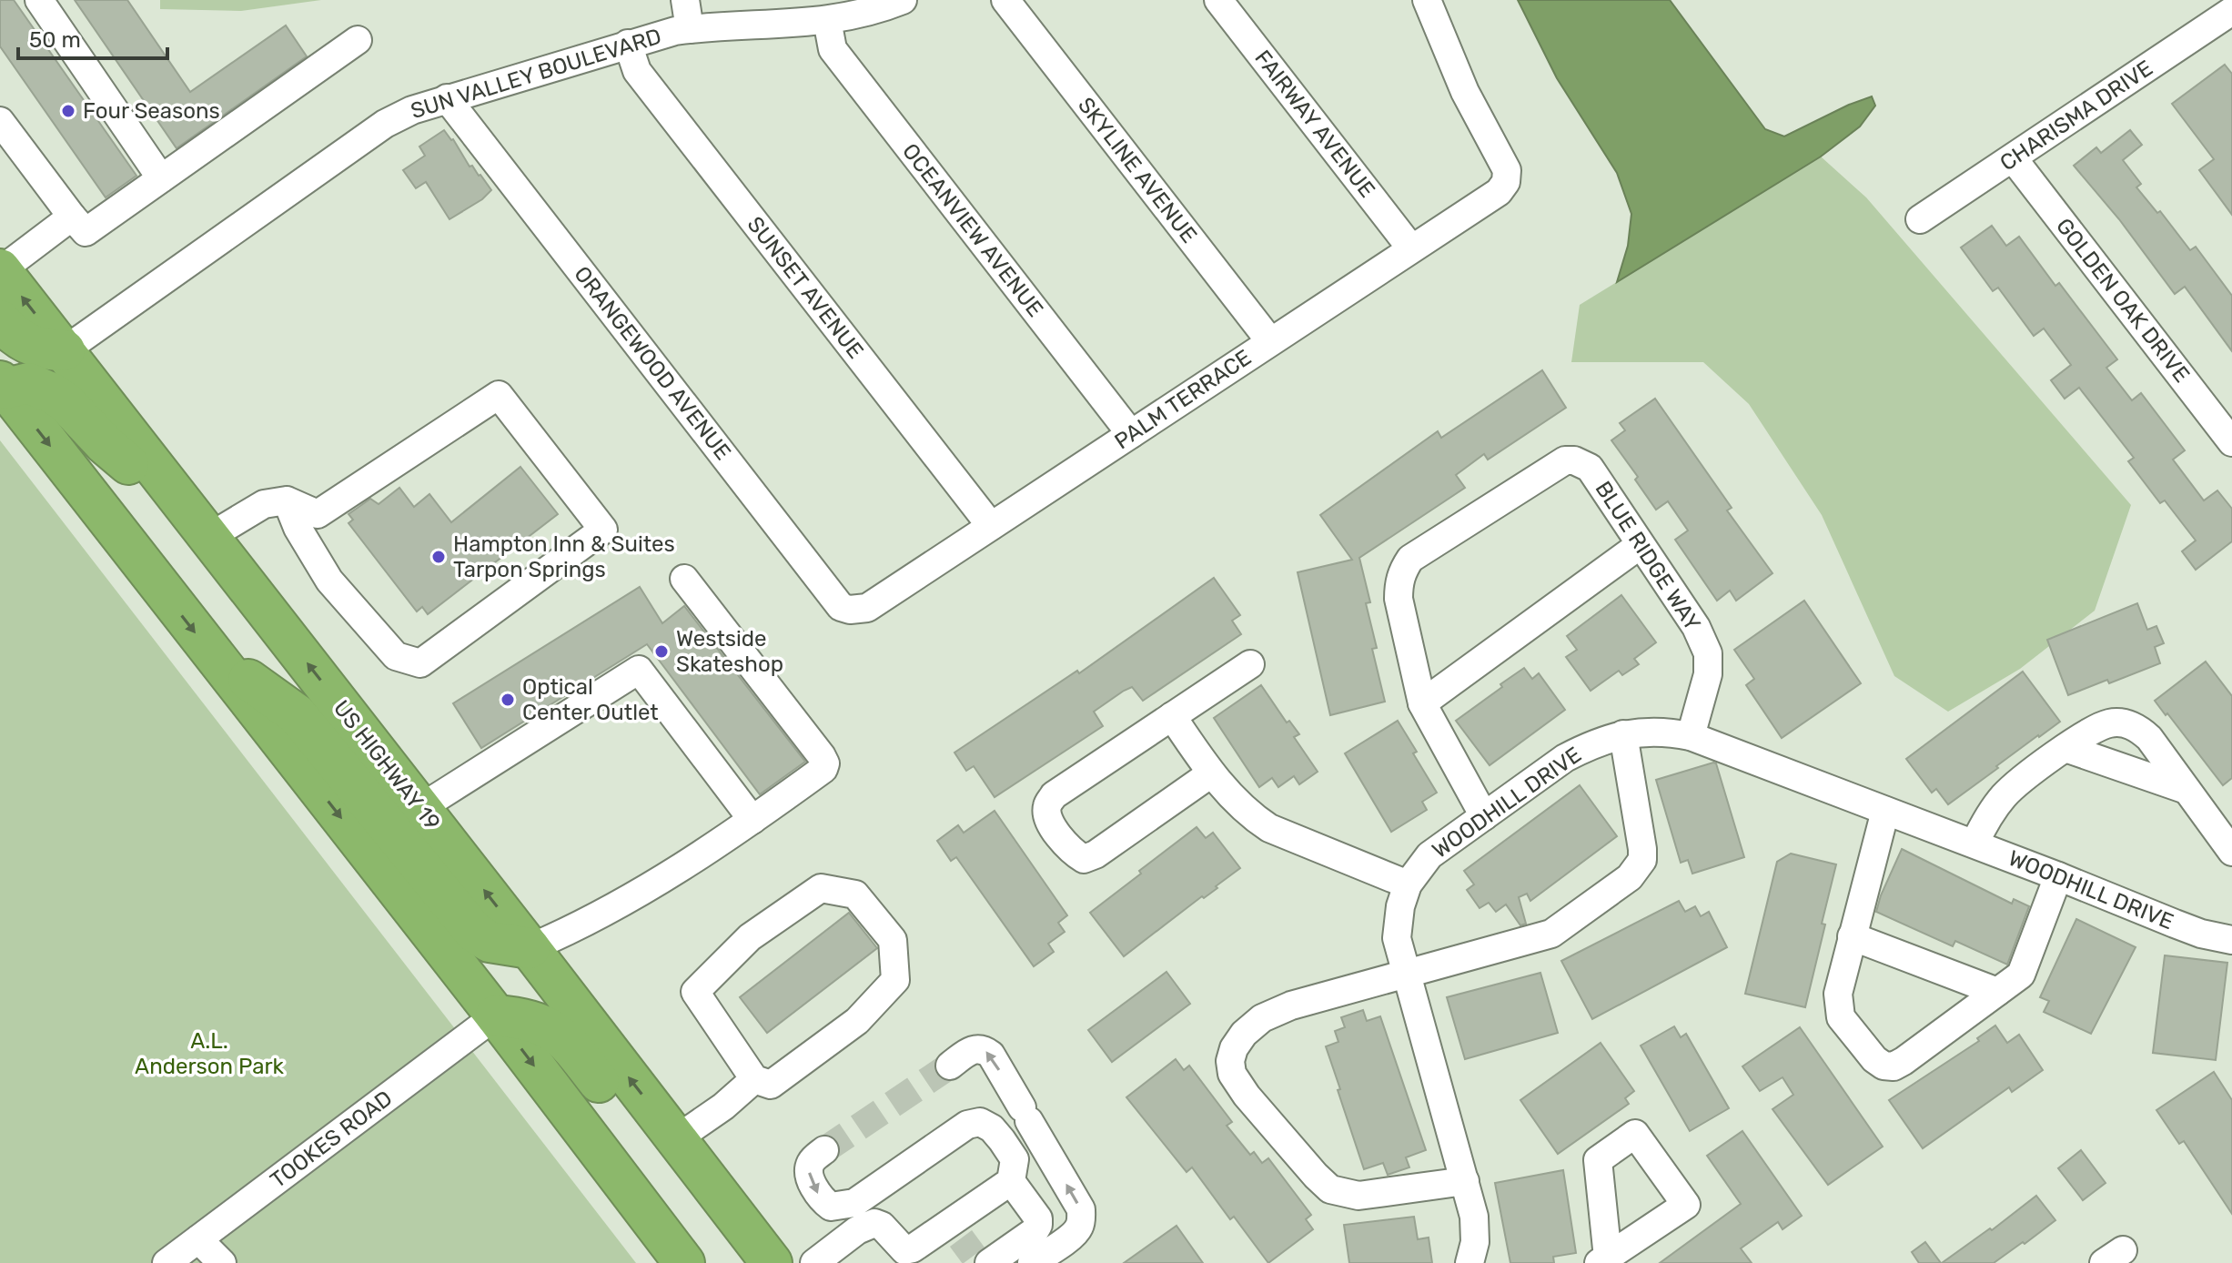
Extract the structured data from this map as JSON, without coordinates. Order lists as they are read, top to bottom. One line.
{"streets":{"highway":["US HIGHWAY 19"],"street":["SUN VALLEY BOULEVARD","CHARISMA DRIVE","FAIRWAY AVENUE","SKYLINE AVENUE","OCEANVIEW AVENUE","SUNSET AVENUE","GOLDEN OAK DRIVE","ORANGEWOOD AVENUE","PALM TERRACE","BLUE RIDGE WAY","WOODHILL DRIVE","TOOKES ROAD"]},"crossings":[["SUN VALLEY BOULEVARD","OCEANVIEW AVENUE"],["SUN VALLEY BOULEVARD","SUNSET AVENUE"],["SUN VALLEY BOULEVARD","ORANGEWOOD AVENUE"],["SUN VALLEY BOULEVARD","US HIGHWAY 19"],["CHARISMA DRIVE","GOLDEN OAK DRIVE"],["FAIRWAY AVENUE","PALM TERRACE"],["SKYLINE AVENUE","PALM TERRACE"],["OCEANVIEW AVENUE","PALM TERRACE"],["SUNSET AVENUE","PALM TERRACE"],["ORANGEWOOD AVENUE","PALM TERRACE"],["BLUE RIDGE WAY","WOODHILL DRIVE"]],"parks":["A.L. Anderson Park"],"places":["Four Seasons","Hampton Inn & Suites Tarpon Springs","Westside Skateshop","Optical Center Outlet"],"scale_bar":"50 m"}
